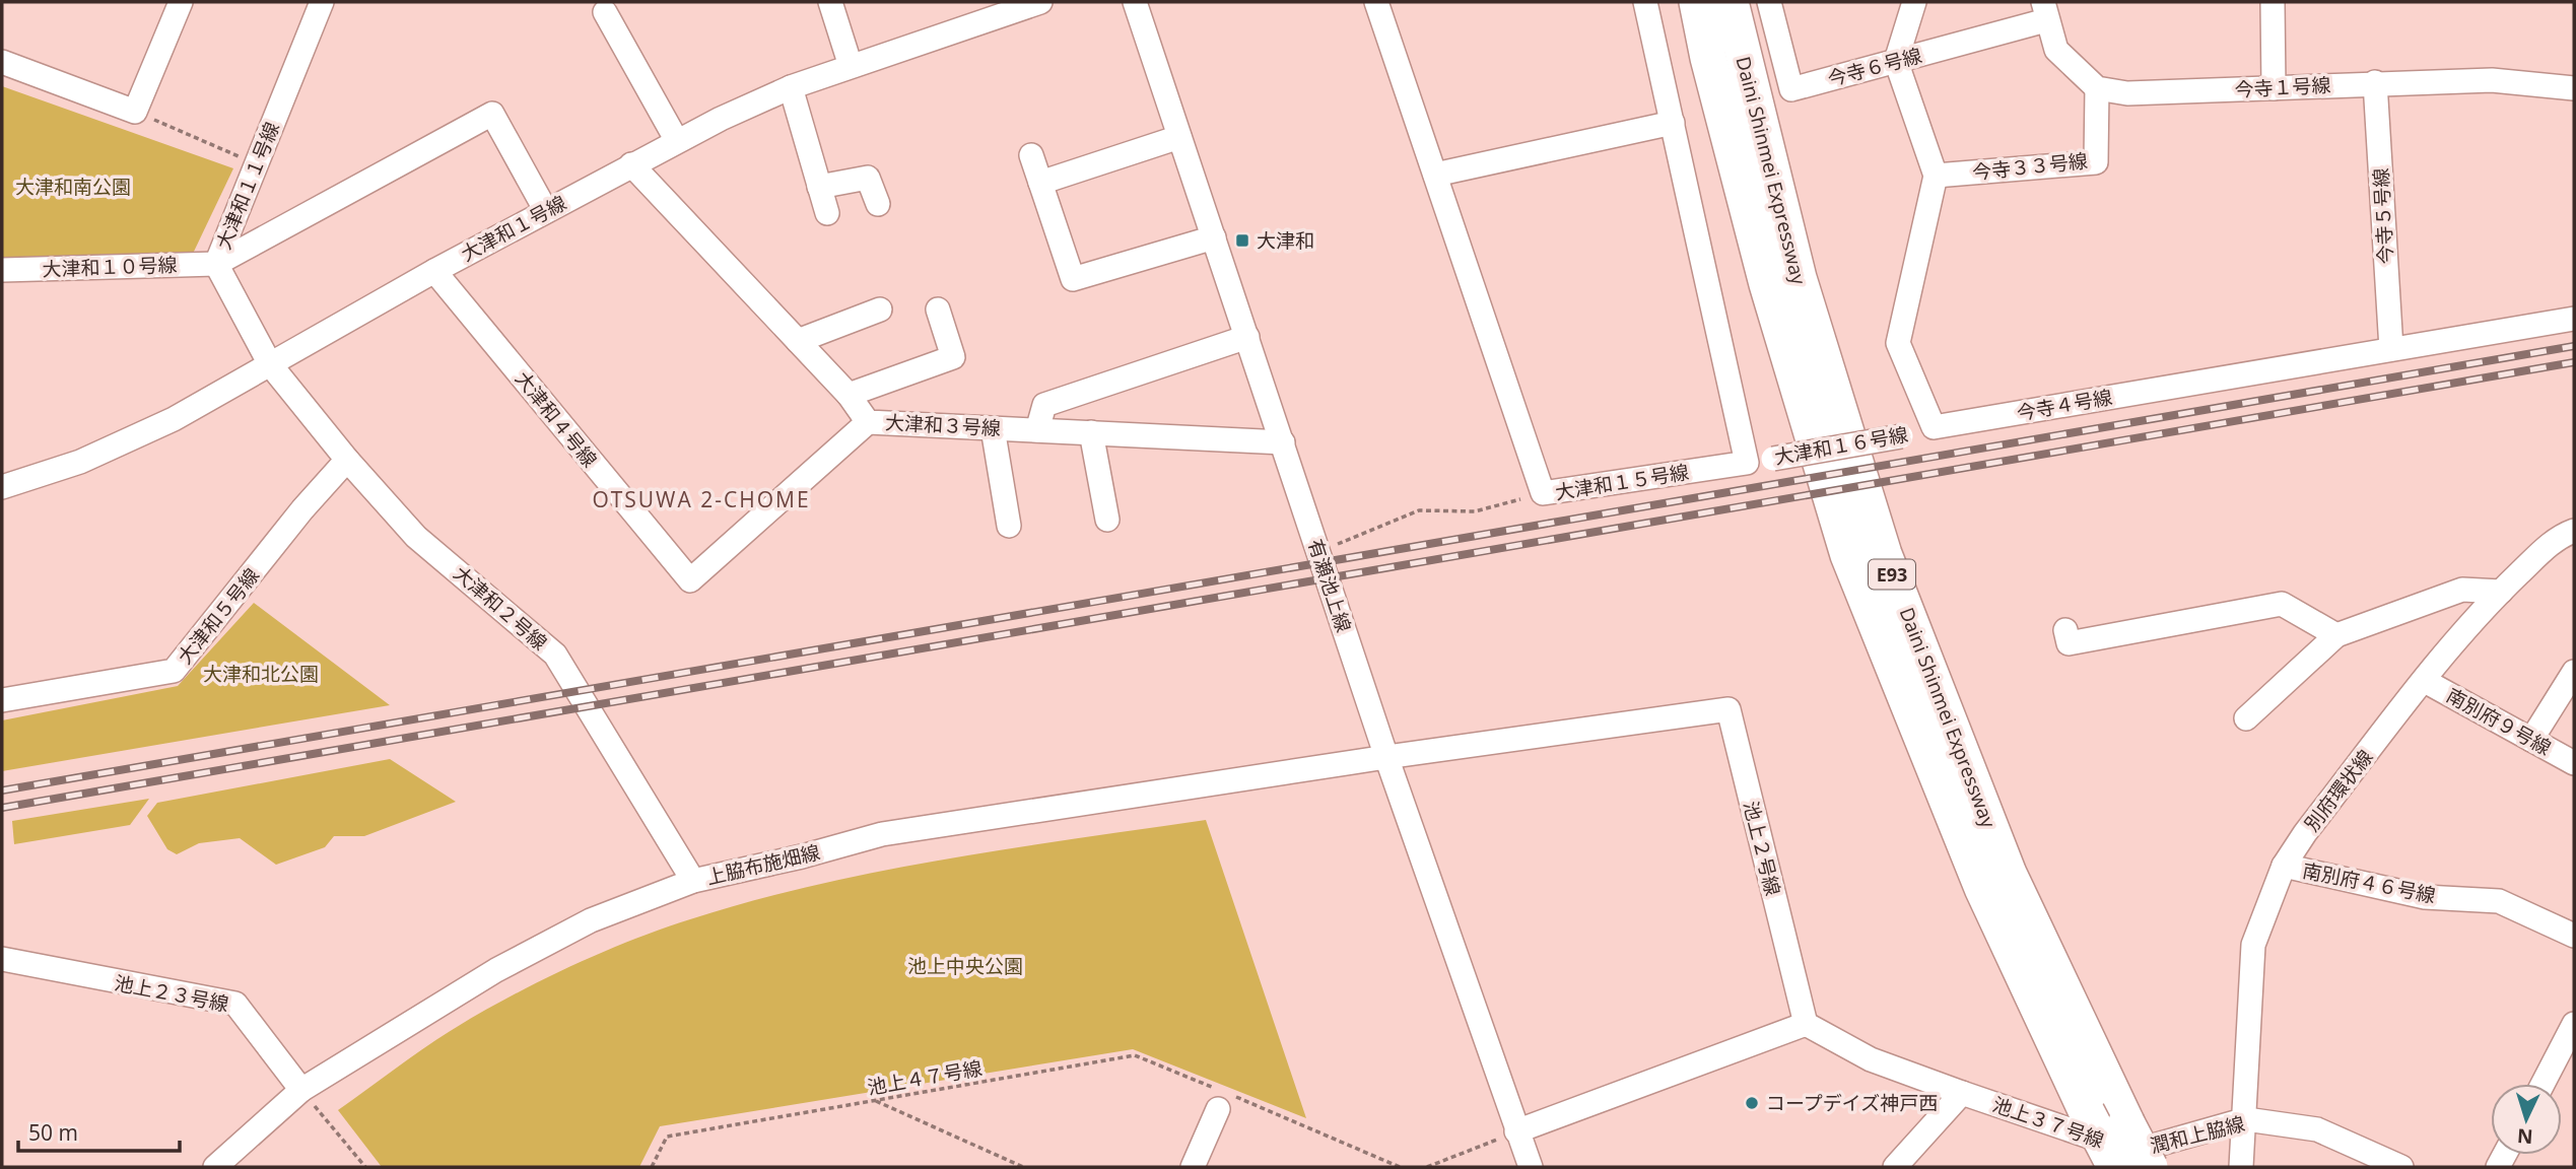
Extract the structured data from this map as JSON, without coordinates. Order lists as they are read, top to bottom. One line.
{"streets":{"highway":["Daini Shinmei Expressway","E93"],"street":["今寺６号線","今寺１号線","今寺３３号線","大津和１１号線","今寺５号線","大津和１号線","大津和１０号線","今寺４号線","大津和４号線","大津和３号線","大津和１６号線","大津和１５号線","有瀬池上線","大津和２号線","大津和５号線","南別府９号線","別府環状線","池上２号線","上脇布施畑線","南別府４６号線","池上２３号線","池上３７号線","潤和上脇線"],"path":["池上４７号線"]},"crossings":[["今寺１号線","今寺３３号線"],["今寺１号線","今寺５号線"],["Daini Shinmei Expressway","池上３７号線"],["Daini Shinmei Expressway","潤和上脇線"],["大津和１１号線","大津和１号線"],["大津和１１号線","大津和１０号線"],["大津和１１号線","大津和２号線"],["今寺５号線","今寺４号線"],["大津和１号線","大津和４号線"],["大津和１号線","大津和３号線"],["大津和１号線","大津和２号線"],["今寺４号線","大津和１６号線"],["大津和４号線","大津和３号線"],["大津和３号線","有瀬池上線"],["大津和１６号線","大津和１５号線"],["有瀬池上線","池上２号線"],["有瀬池上線","上脇布施畑線"],["大津和２号線","大津和５号線"],["大津和２号線","上脇布施畑線"],["南別府９号線","別府環状線"],["別府環状線","南別府４６号線"],["別府環状線","潤和上脇線"],["池上２号線","上脇布施畑線"],["池上２号線","池上３７号線"],["上脇布施畑線","池上２３号線"],["池上３７号線","潤和上脇線"]],"districts":["OTSUWA 2-CHOME"],"parks":["大津和南公園","大津和北公園","池上中央公園"],"places":{"transit":["大津和"],"other":["コープデイズ神戸西"]},"scale_bar":"50 m","north":"bottom"}
